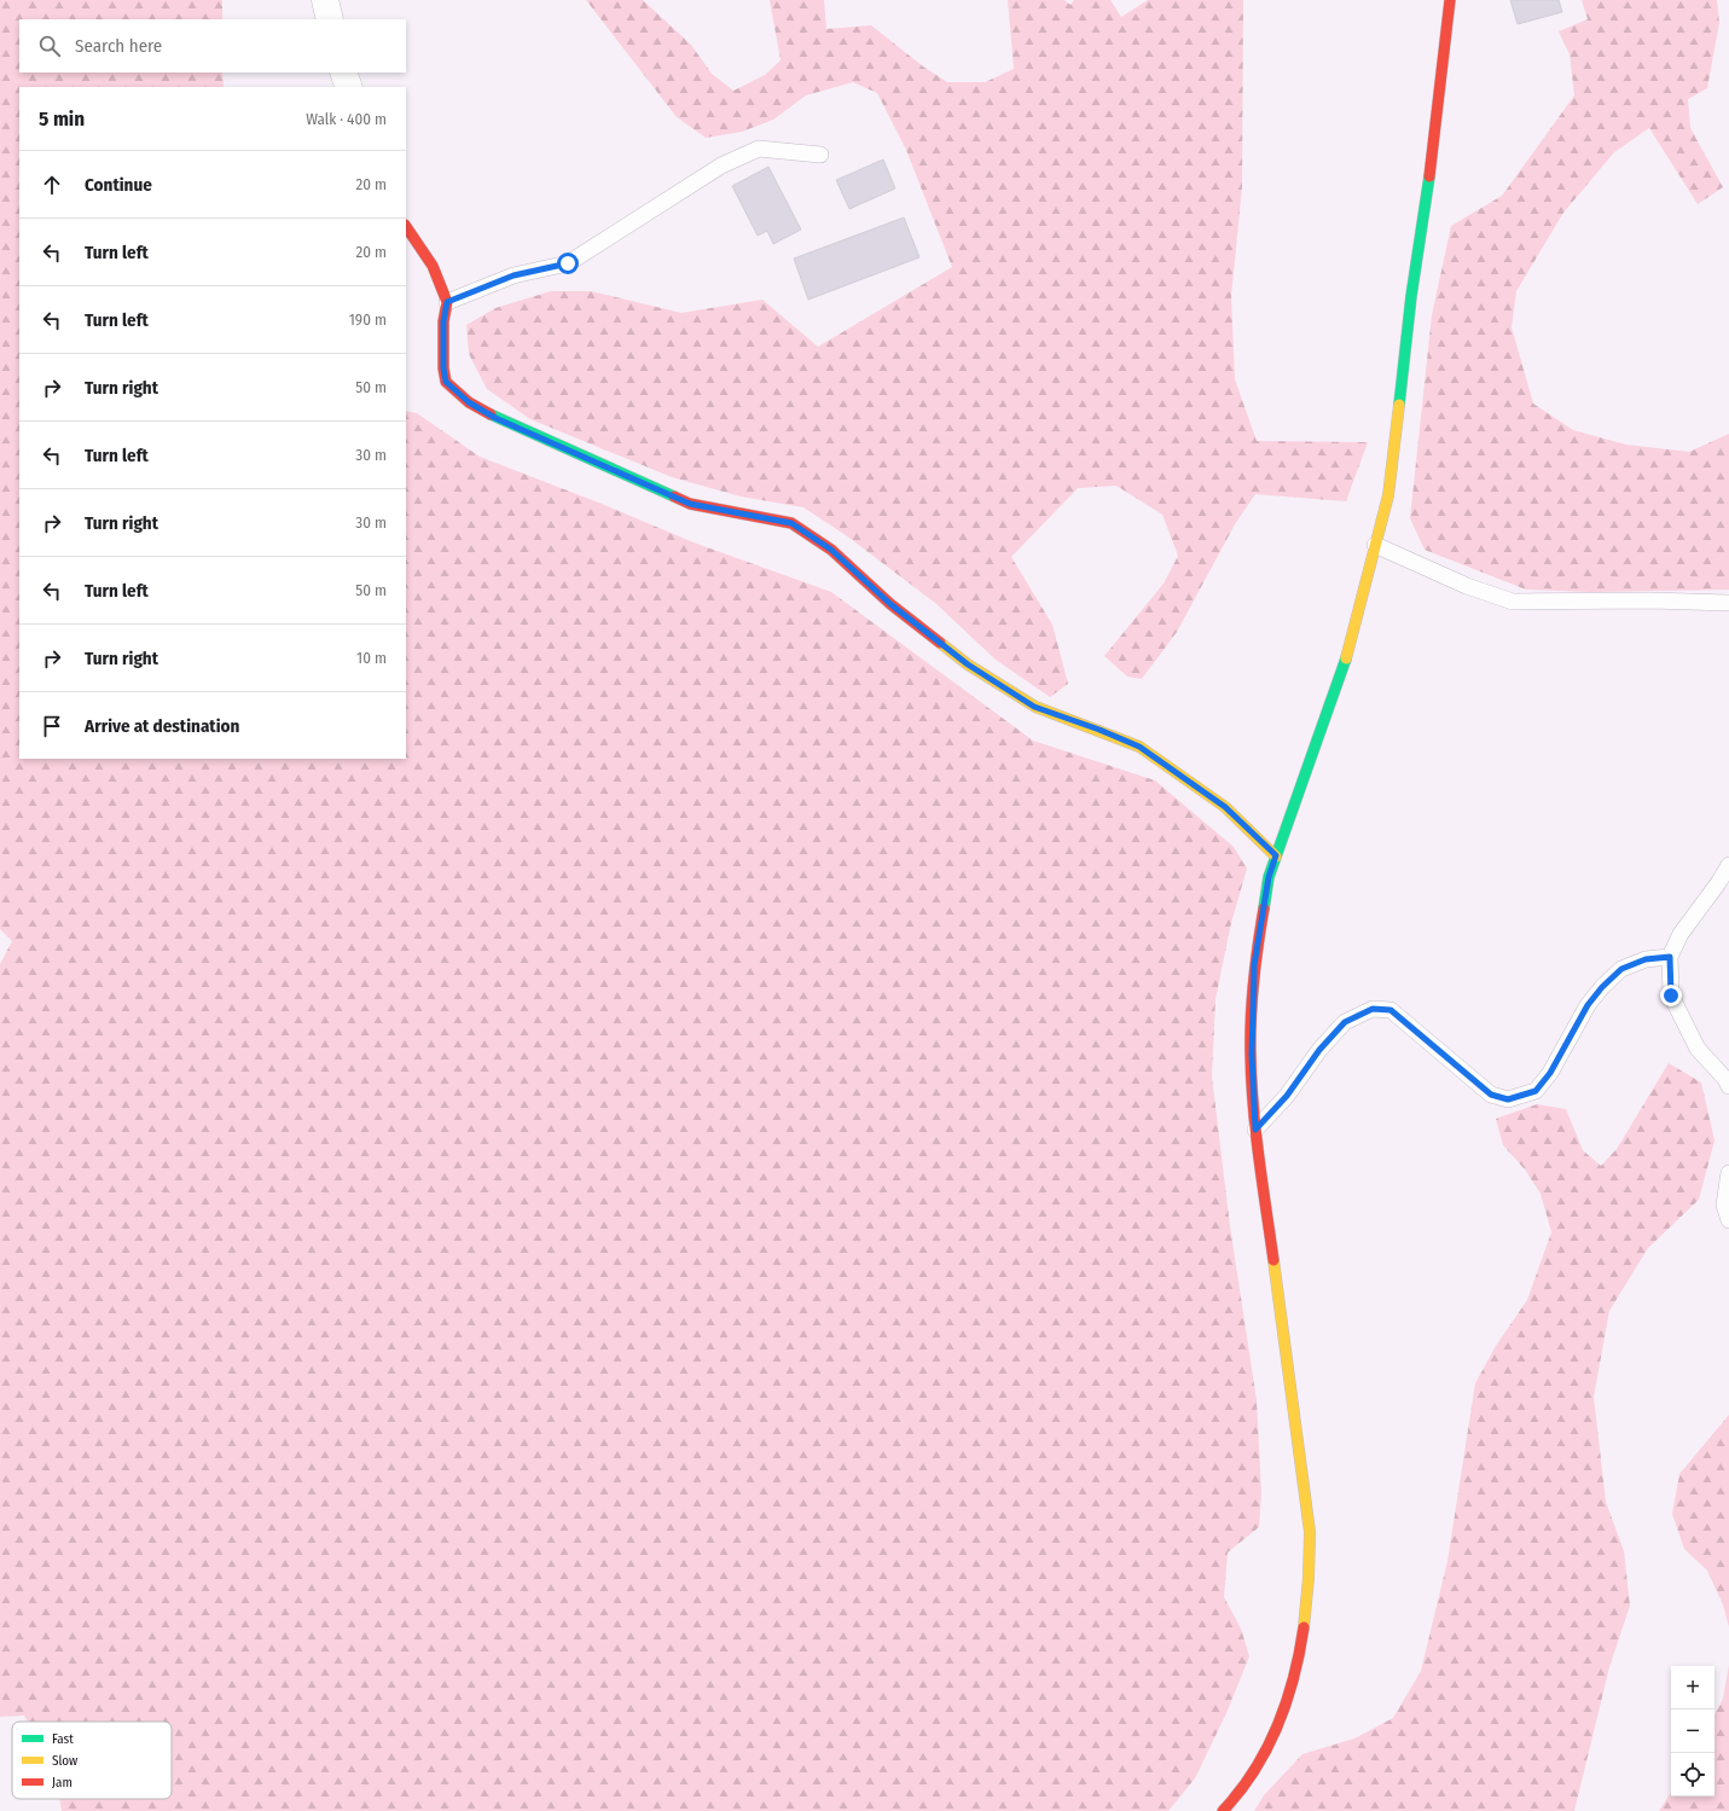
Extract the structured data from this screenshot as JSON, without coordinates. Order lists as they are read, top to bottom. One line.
{"legend":["Fast","Slow","Jam"],"page":{"search":"Search here","heading":["5 min","Walk · 400 m"],"list":[["Continue","20 m"],["Turn left","20 m"],["Turn left","190 m"],["Turn right","50 m"],["Turn left","30 m"],["Turn right","30 m"],["Turn left","50 m"],["Turn right","10 m"],"Arrive at destination"],"map_buttons":["+","−"]}}
